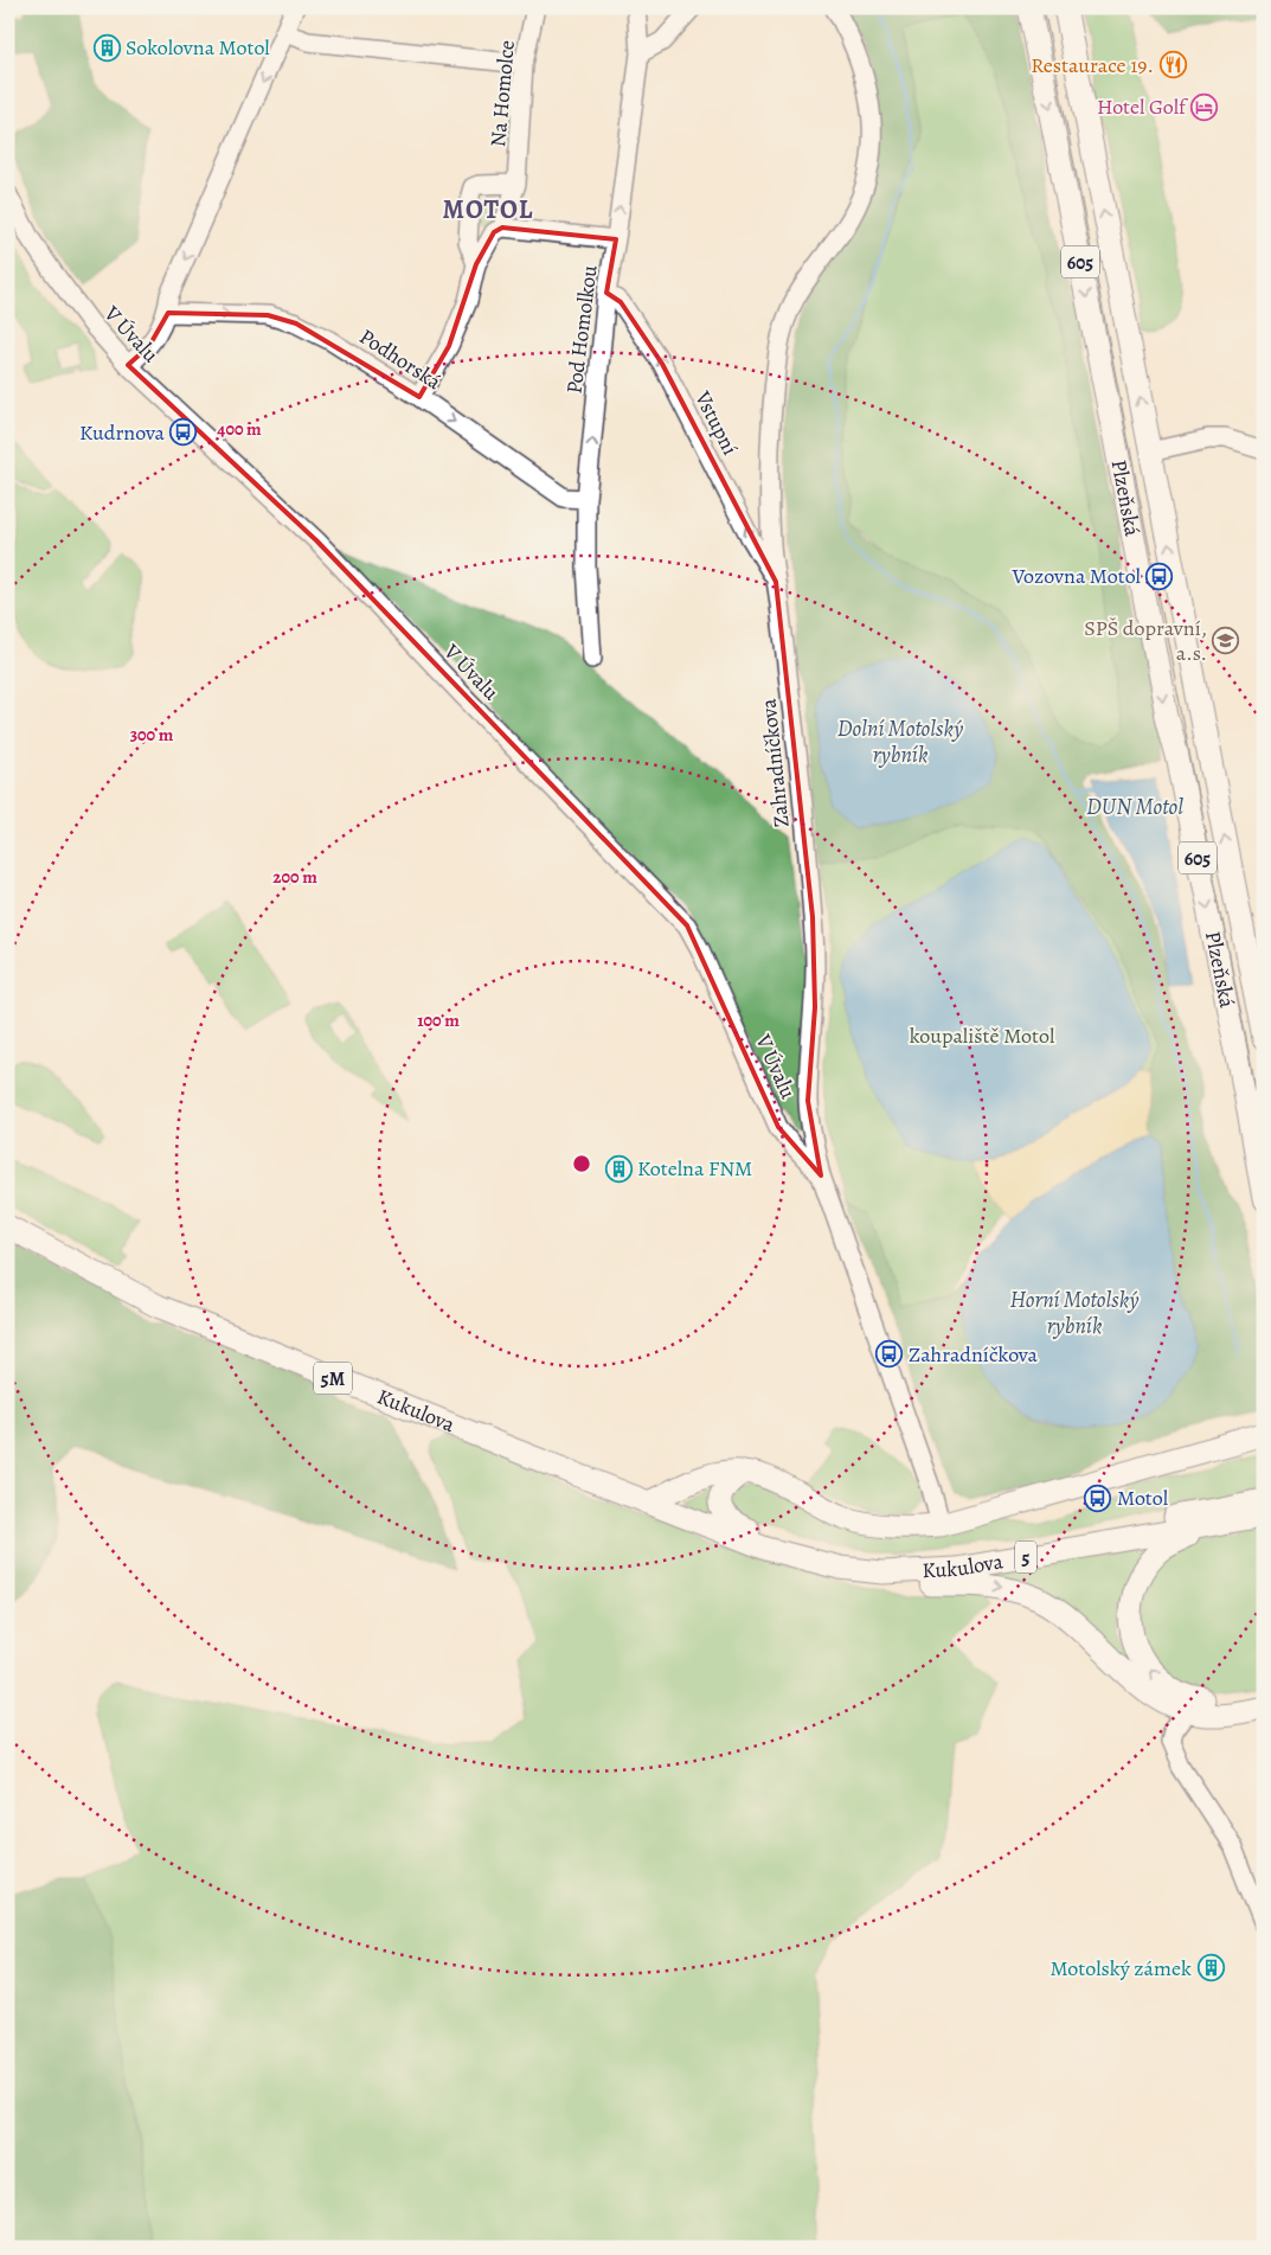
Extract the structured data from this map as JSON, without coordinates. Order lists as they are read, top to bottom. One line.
{"streets":{"main road":["605","Plzeňská","5M","Kukulova","5"],"street":["Na Homolce","Pod Homolkou","V Úvalu","Podhorská","Vstupní","Zahradníčkova"]},"crossings":[["Na Homolce","Podhorská"],["Pod Homolkou","Podhorská"],["Pod Homolkou","Vstupní"],["V Úvalu","Zahradníčkova"],["Vstupní","Zahradníčkova"]],"one_way":["Pod Homolkou","Podhorská","Vstupní"],"districts":["MOTOL"],"water":["Dolní Motolský rybník","DUN Motol","Horní Motolský rybník"],"parks":["koupaliště Motol"],"places":{"building":["Sokolovna Motol","Kotelna FNM","Motolský zámek"],"restaurant":["Restaurace 19."],"hotel":["Hotel Golf"],"bus stop":["Kudrnova","Vozovna Motol","Zahradníčkova","Motol"],"school or university":["SPŠ dopravní, a.s."]},"rings":["400 m","300 m","200 m","100 m"]}
